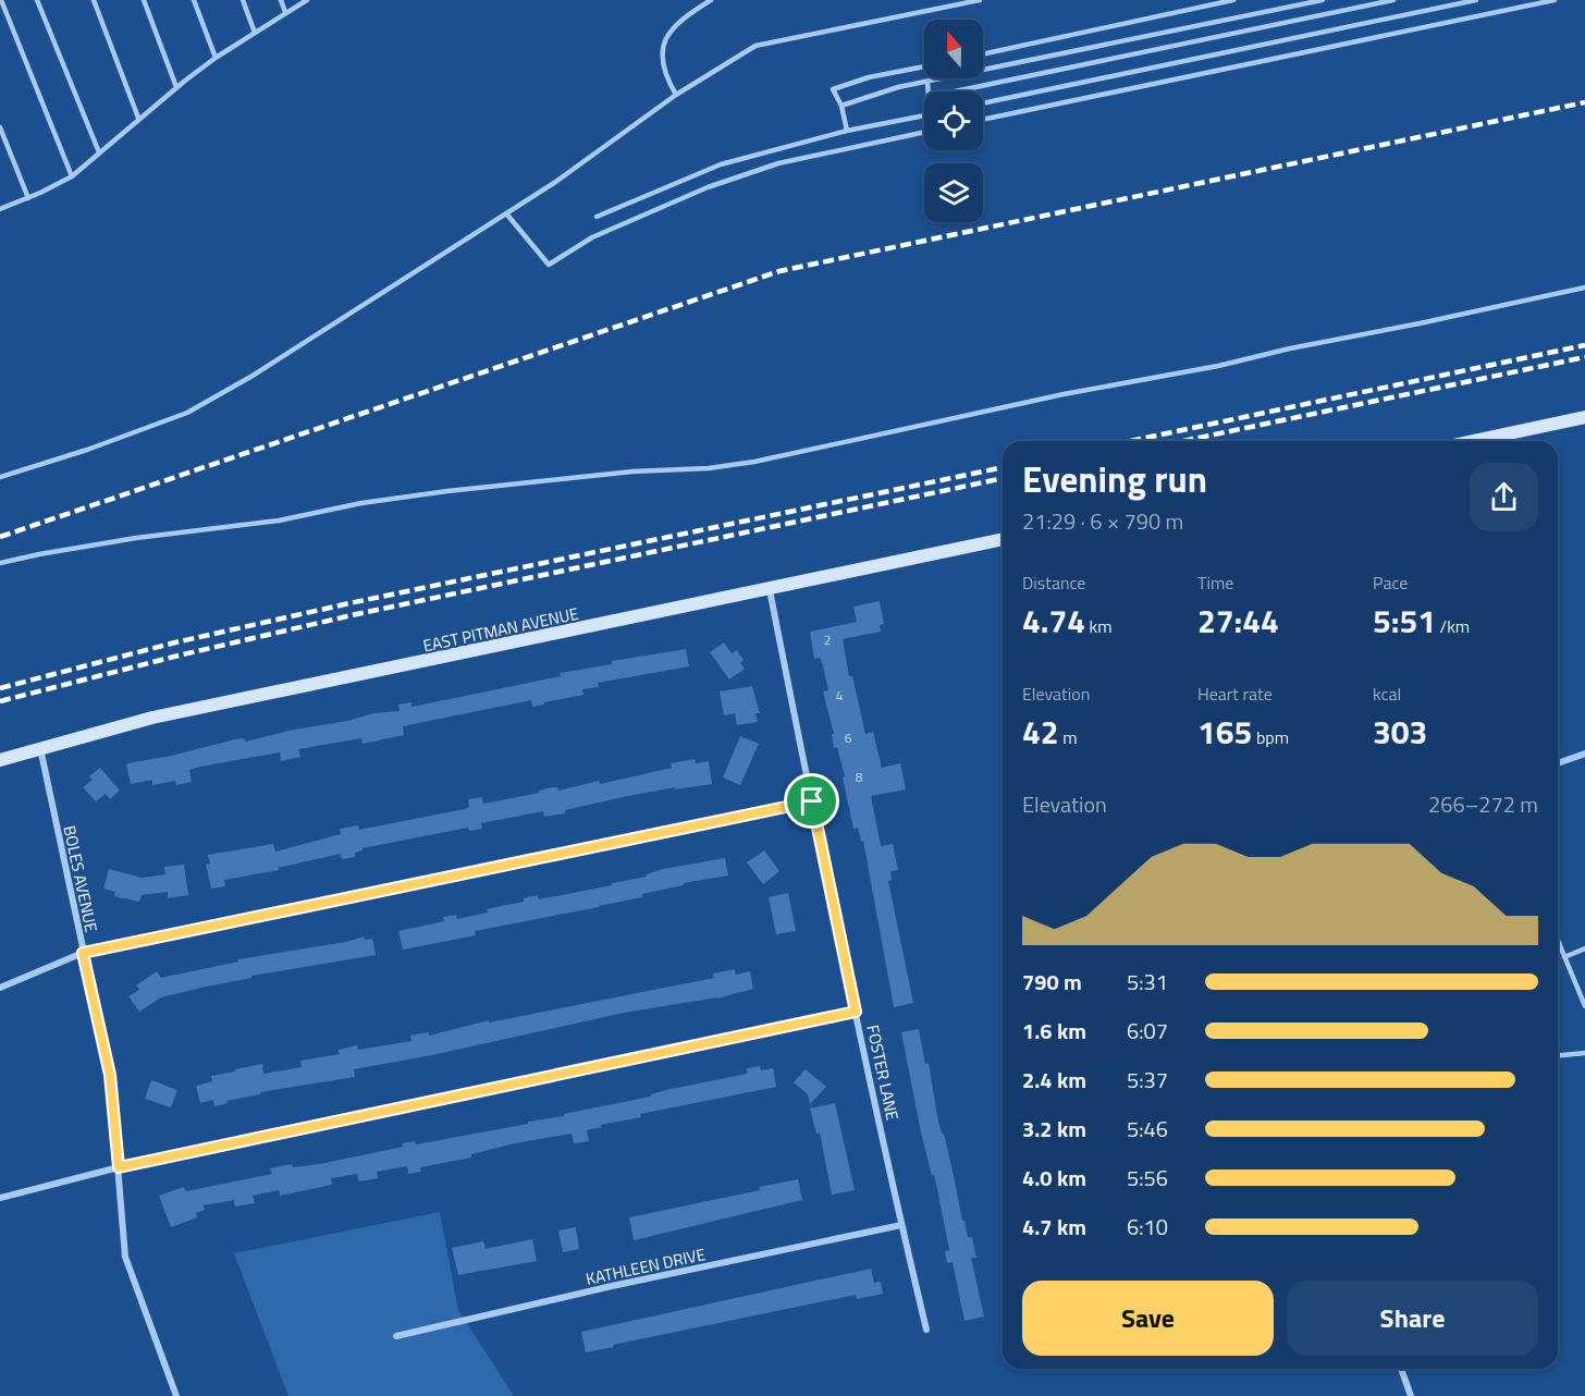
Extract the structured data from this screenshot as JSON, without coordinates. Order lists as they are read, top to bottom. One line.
{"streets":{"street":["EAST PITMAN AVENUE","BOLES AVENUE","FOSTER LANE","KATHLEEN DRIVE"]},"crossings":[["EAST PITMAN AVENUE","BOLES AVENUE"],["EAST PITMAN AVENUE","FOSTER LANE"],["FOSTER LANE","KATHLEEN DRIVE"]],"house_numbers":["2","4","6","8"],"north":"top","page":{"heading":["Evening run","21:29 · 6 × 790 m"],"stats":[["Distance","4.74 km"],["Time","27:44"],["Pace","5:51 /km"],["Elevation","42 m"],["Heart rate","165 bpm"],["kcal","303"]],"chart":["Elevation","266–272 m"],"list":[{"name":"790 m","note":"5:31"},{"name":"1.6 km","note":"6:07"},{"name":"2.4 km","note":"5:37"},{"name":"3.2 km","note":"5:46"},{"name":"4.0 km","note":"5:56"},{"name":"4.7 km","note":"6:10"}],"buttons":["Save","Share"]}}
